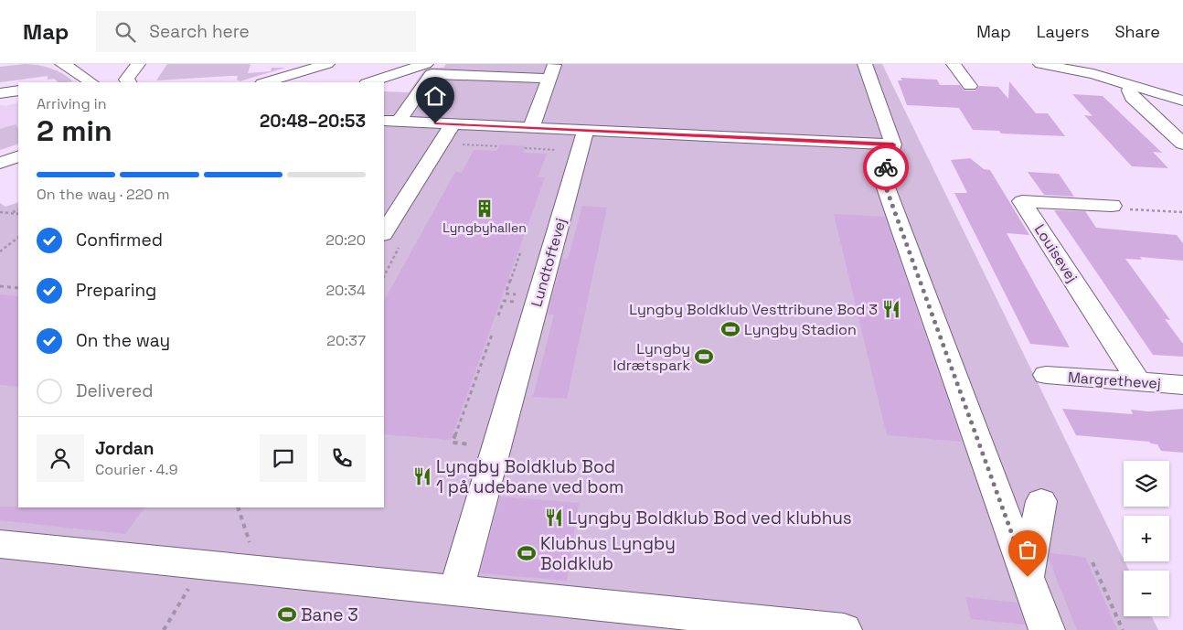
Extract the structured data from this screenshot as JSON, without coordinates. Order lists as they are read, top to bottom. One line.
{"streets":{"street":["Louisevej","Lundtoftevej","Margrethevej"]},"crossings":[["Louisevej","Margrethevej"]],"places":{"building":["Lyngbyhallen"],"restaurant":["Lyngby Boldklub Vesttribune Bod 3","Lyngby Boldklub Bod 1 på udebane ved bom","Lyngby Boldklub Bod ved klubhus"],"sports":["Lyngby Stadion","Lyngby Idrætspark","Klubhus Lyngby Boldklub","Bane 3"]},"page":{"header":"Map","search":"Search here","nav":["Map","Layers","Share"],"heading":["2 min","Arriving in","20:48–20:53"],"panel":["Jordan","Courier · 4.9"],"bar":"On the way · 220 m","list":[["Confirmed","20:20"],["Preparing","20:34"],["On the way","20:37"],"Delivered"],"map_buttons":["+","−"]}}
